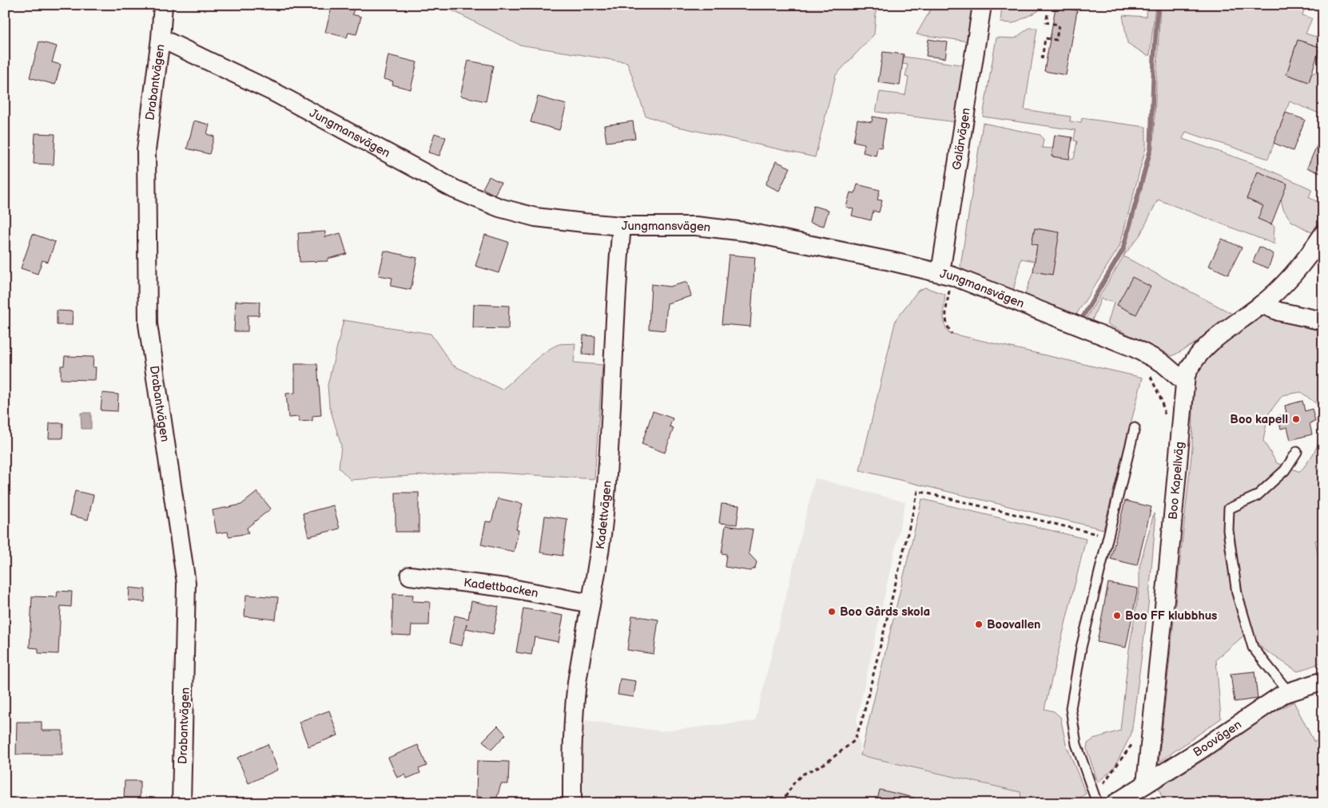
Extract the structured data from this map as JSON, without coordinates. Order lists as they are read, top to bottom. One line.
{"streets":{"street":["Drabantvägen","Jungmansvägen","Galärvägen","Boo Kapellväg","Kadettvägen","Kadettbacken","Boovägen"]},"crossings":[["Drabantvägen","Jungmansvägen"],["Jungmansvägen","Galärvägen"],["Jungmansvägen","Boo Kapellväg"],["Jungmansvägen","Kadettvägen"],["Boo Kapellväg","Boovägen"],["Kadettvägen","Kadettbacken"]],"places":["Boo kapell","Boo Gårds skola","Boo FF klubbhus","Boovallen"]}
